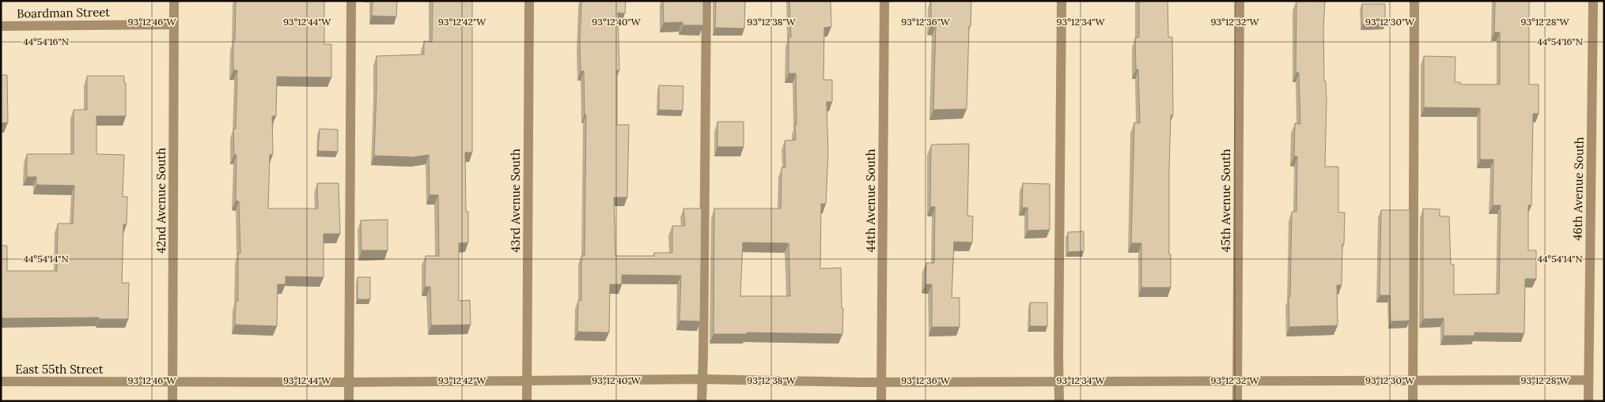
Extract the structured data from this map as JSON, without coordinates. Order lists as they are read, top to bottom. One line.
{"streets":{"street":["Boardman Street","46th Avenue South","42nd Avenue South","43rd Avenue South","44th Avenue South","45th Avenue South","East 55th Street"]},"crossings":[["Boardman Street","42nd Avenue South"],["46th Avenue South","East 55th Street"],["42nd Avenue South","East 55th Street"],["43rd Avenue South","East 55th Street"],["44th Avenue South","East 55th Street"],["45th Avenue South","East 55th Street"]],"coordinates":["93°12'46\"W","93°12'44\"W","93°12'42\"W","93°12'40\"W","93°12'38\"W","93°12'36\"W","93°12'34\"W","93°12'32\"W","93°12'30\"W","93°12'28\"W","44°54'16\"N","44°54'14\"N"]}
